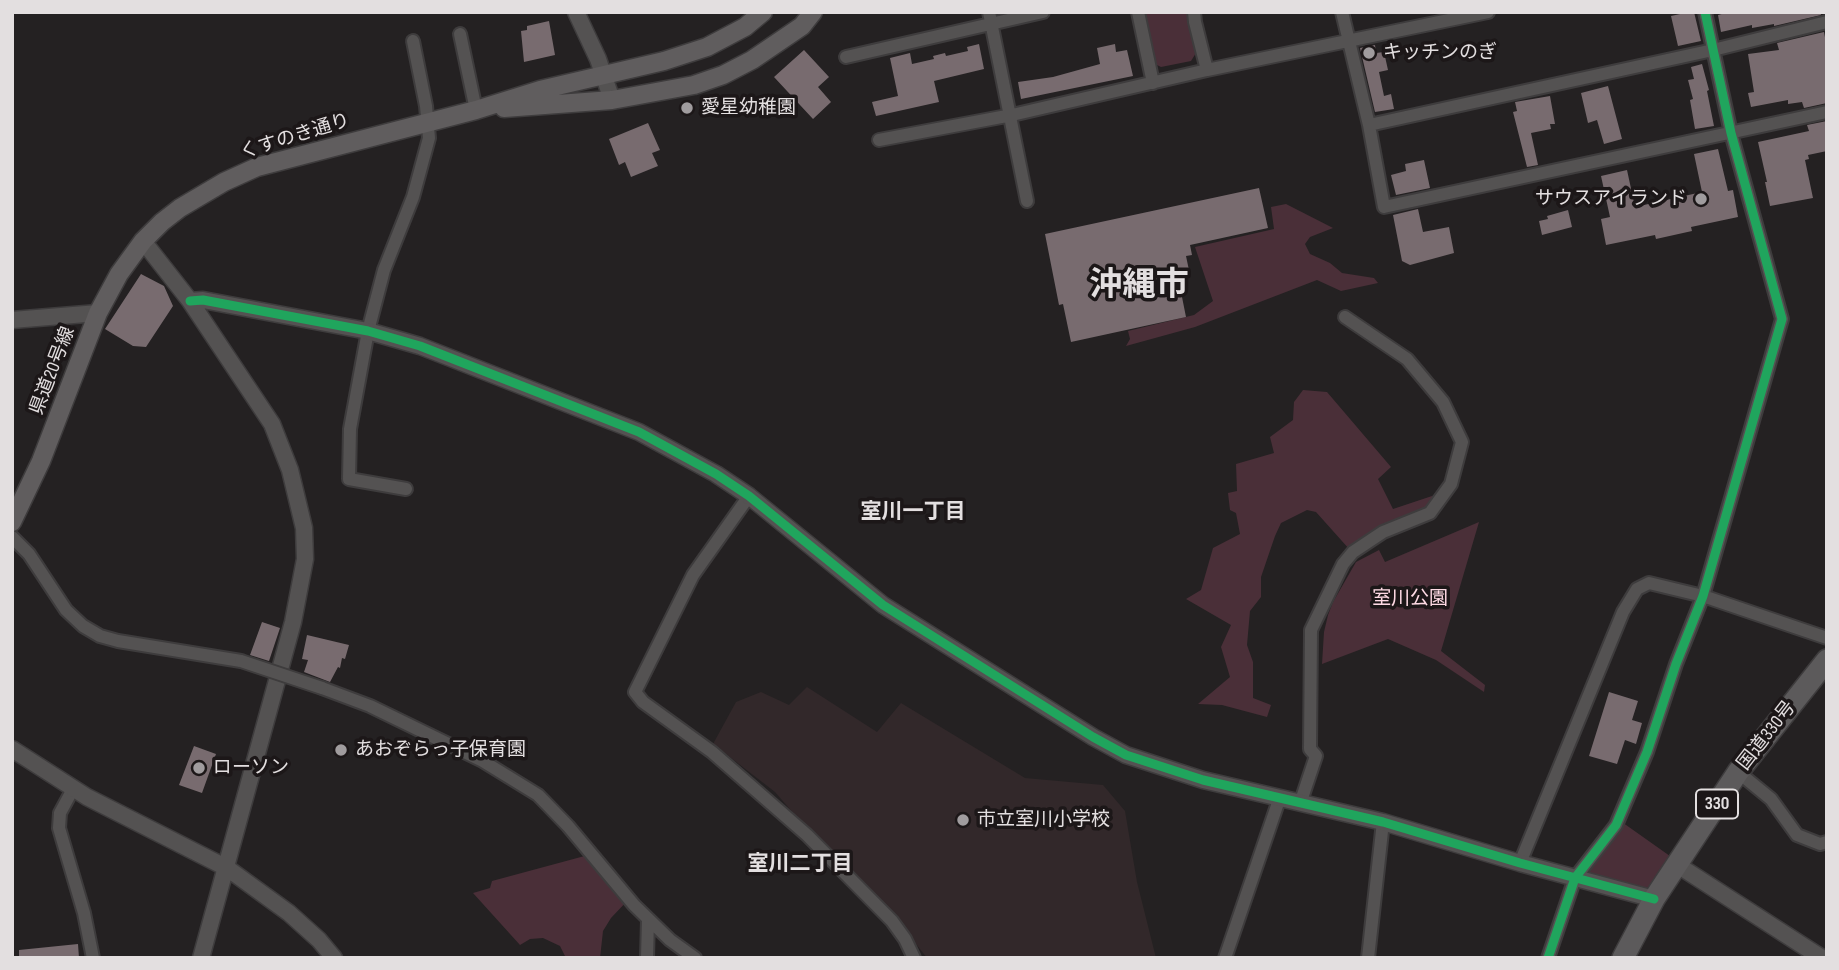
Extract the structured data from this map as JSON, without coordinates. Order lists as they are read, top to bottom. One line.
{"streets":{"highway":["国道330号","330"],"main road":["くすのき通り","県道20号線"]},"crossings":[["くすのき通り","県道20号線"]],"districts":["沖縄市","室川一丁目","室川二丁目"],"parks":["室川公園"],"places":["キッチンのぎ","愛星幼稚園","サウスアイランド","あおぞらっ子保育園","ローソン","市立室川小学校"]}
